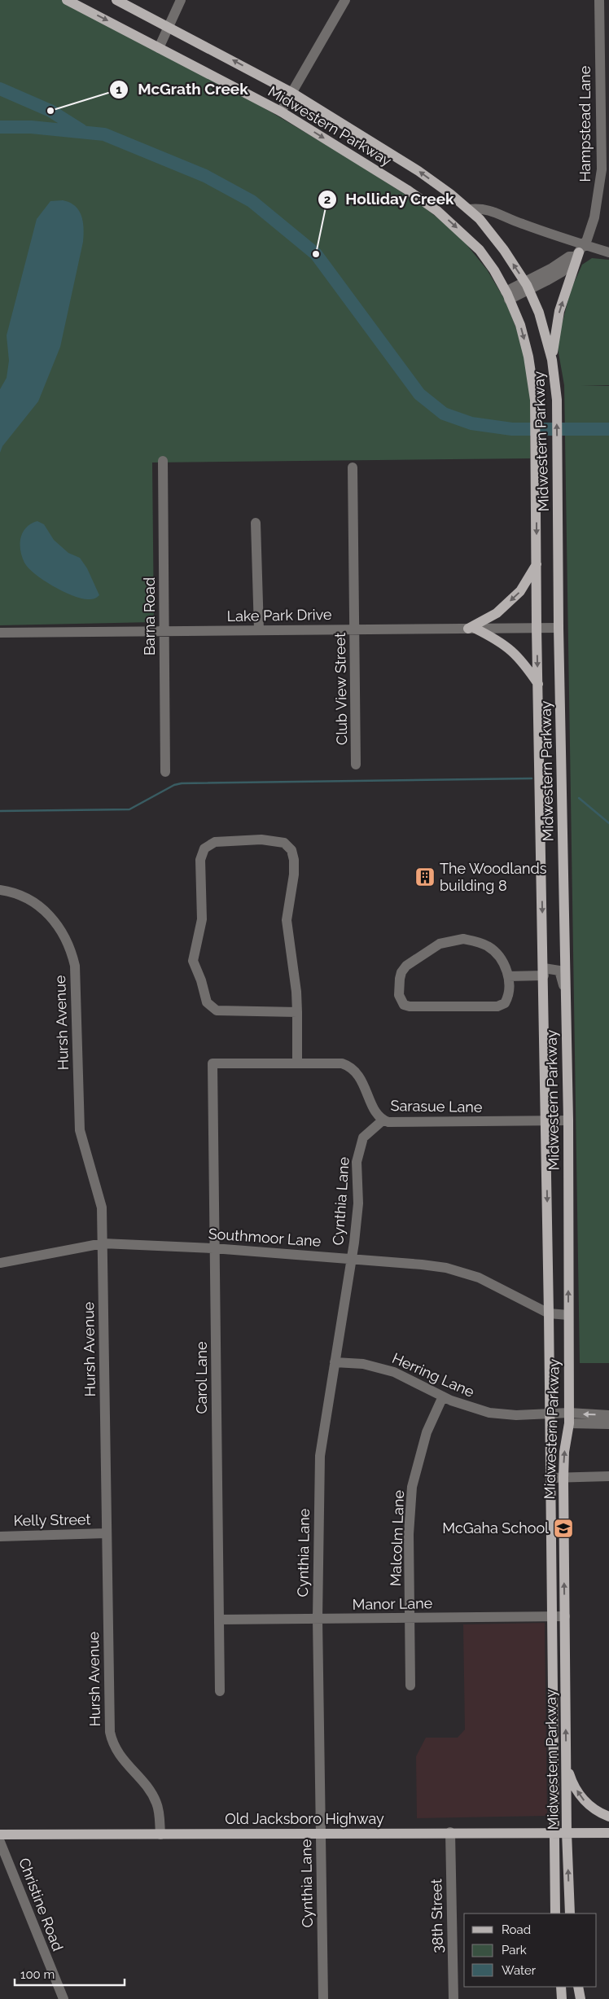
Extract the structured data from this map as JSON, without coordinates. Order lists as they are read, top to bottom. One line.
{"streets":{"main road":["Midwestern Parkway","Old Jacksboro Highway"],"street":["Hampstead Lane","Lake Park Drive","Barna Road","Club View Street","Hursh Avenue","Sarasue Lane","Cynthia Lane","Southmoor Lane","Herring Lane","Carol Lane","Kelly Street","Malcolm Lane","Manor Lane","Christine Road","38th Street"]},"crossings":[["Midwestern Parkway","Lake Park Drive"],["Midwestern Parkway","Sarasue Lane"],["Midwestern Parkway","Southmoor Lane"],["Midwestern Parkway","Herring Lane"],["Midwestern Parkway","Manor Lane"],["Midwestern Parkway","Old Jacksboro Highway"],["Lake Park Drive","Barna Road"],["Lake Park Drive","Club View Street"],["Hursh Avenue","Southmoor Lane"],["Hursh Avenue","Kelly Street"],["Hursh Avenue","Old Jacksboro Highway"],["Sarasue Lane","Cynthia Lane"],["Sarasue Lane","Carol Lane"],["Cynthia Lane","Southmoor Lane"],["Cynthia Lane","Herring Lane"],["Cynthia Lane","Manor Lane"],["Cynthia Lane","Old Jacksboro Highway"],["Southmoor Lane","Carol Lane"],["Herring Lane","Malcolm Lane"],["Carol Lane","Manor Lane"],["Malcolm Lane","Manor Lane"],["Old Jacksboro Highway","38th Street"]],"places":{"other":["McGrath Creek","Holliday Creek"],"building":["The Woodlands building 8"],"school or university":["McGaha School"]},"legend":["Road","Park","Water"],"scale_bar":"100 m"}
